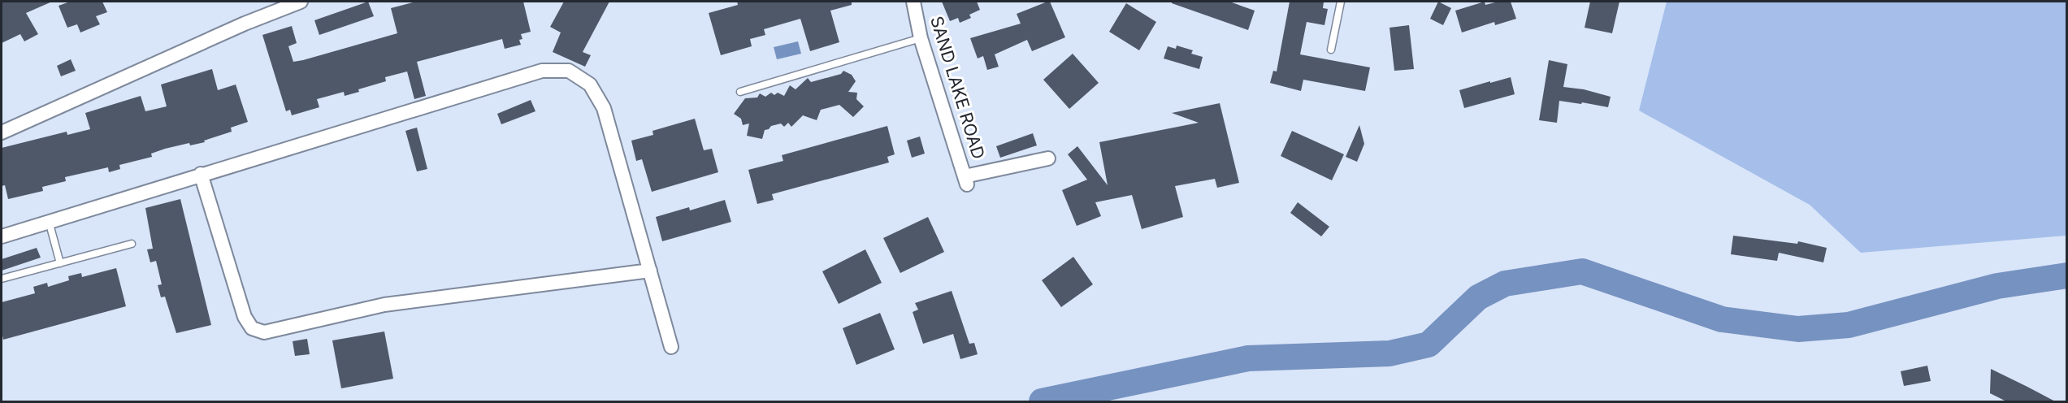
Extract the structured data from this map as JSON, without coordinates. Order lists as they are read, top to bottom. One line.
{"streets":{"street":["SAND LAKE ROAD"]}}
